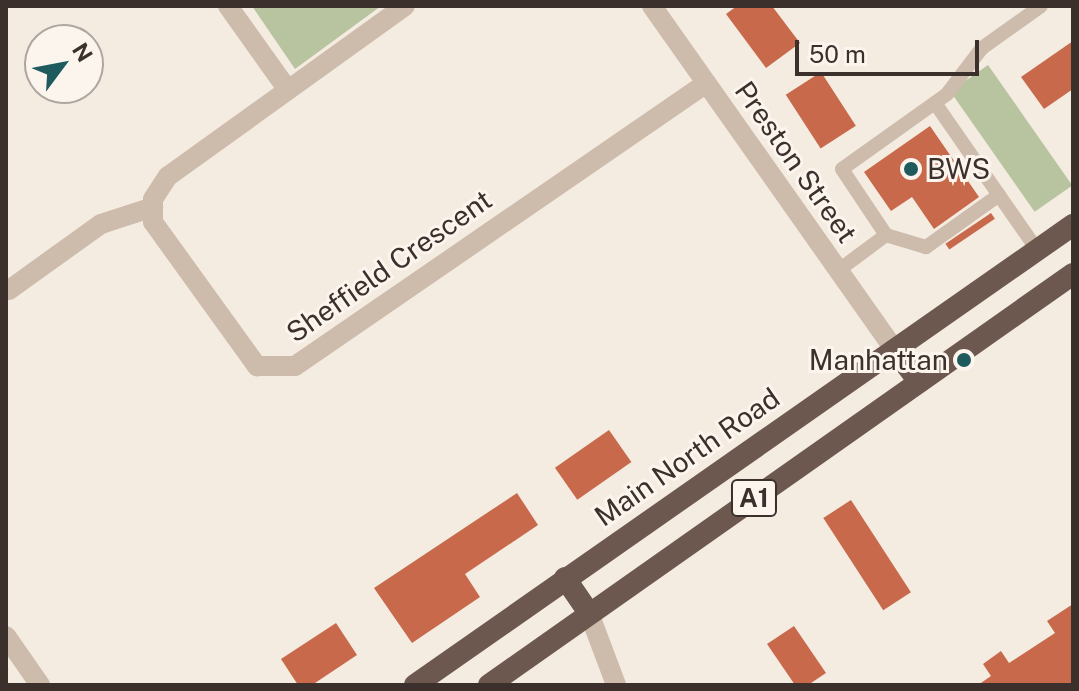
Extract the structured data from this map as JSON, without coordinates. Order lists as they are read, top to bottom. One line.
{"streets":{"highway":["Main North Road","A1"],"street":["Preston Street","Sheffield Crescent"]},"crossings":[["Preston Street","Sheffield Crescent"],["Preston Street","Main North Road"]],"places":["BWS","Manhattan"],"scale_bar":"50 m","north":"top right"}
